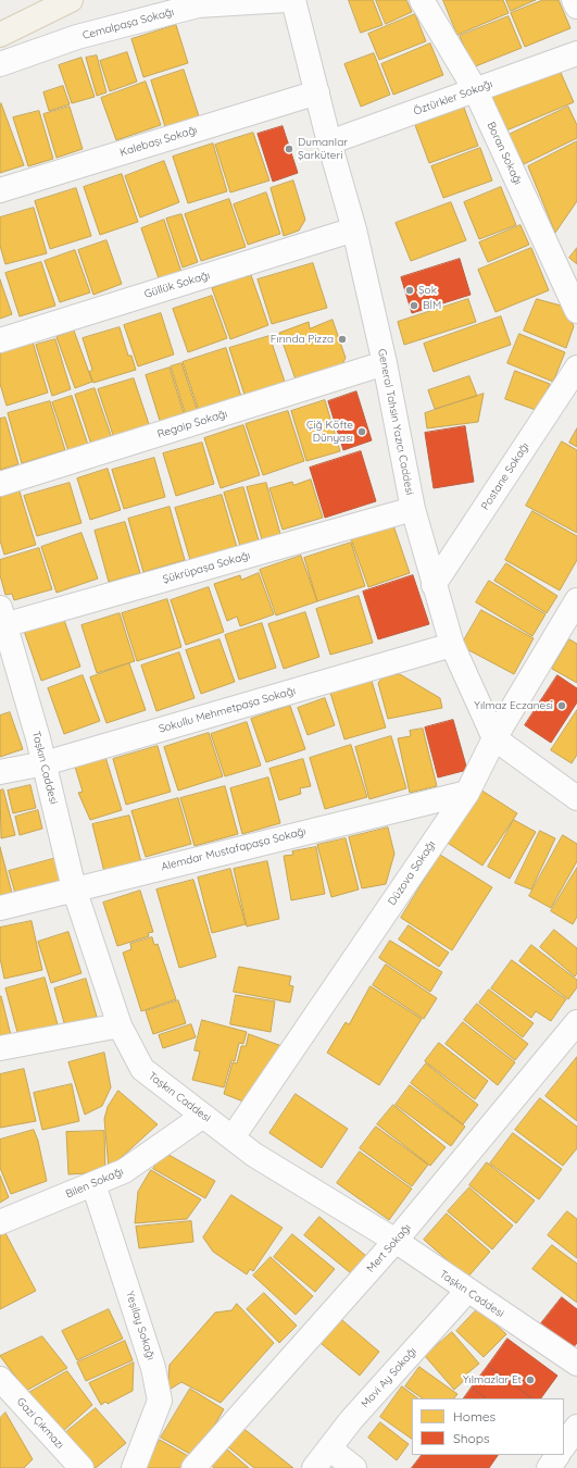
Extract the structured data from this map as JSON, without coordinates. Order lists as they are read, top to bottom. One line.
{"streets":{"street":["Cemalpaşa Sokağı","Öztürkler Sokağı","Kalebaşı Sokağı","Boran Sokağı","Güllük Sokağı","General Tahsin Yazıcı Caddesi","Regaip Sokağı","Postane Sokağı","Şükrüpaşa Sokağı","Sokullu Mehmetpaşa Sokağı","Taşkın Caddesi","Alemdar Mustafapaşa Sokağı","Düzova Sokağı","Bilen Sokağı","Mert Sokağı","Yeşilay Sokağı","Mavi Ay Sokağı","Gazi Çıkmazı"]},"crossings":[["Öztürkler Sokağı","Boran Sokağı"],["Öztürkler Sokağı","General Tahsin Yazıcı Caddesi"],["Kalebaşı Sokağı","General Tahsin Yazıcı Caddesi"],["Güllük Sokağı","General Tahsin Yazıcı Caddesi"],["General Tahsin Yazıcı Caddesi","Regaip Sokağı"],["General Tahsin Yazıcı Caddesi","Postane Sokağı"],["General Tahsin Yazıcı Caddesi","Şükrüpaşa Sokağı"],["General Tahsin Yazıcı Caddesi","Sokullu Mehmetpaşa Sokağı"],["General Tahsin Yazıcı Caddesi","Düzova Sokağı"],["Şükrüpaşa Sokağı","Taşkın Caddesi"],["Sokullu Mehmetpaşa Sokağı","Taşkın Caddesi"],["Taşkın Caddesi","Alemdar Mustafapaşa Sokağı"],["Taşkın Caddesi","Düzova Sokağı"],["Taşkın Caddesi","Bilen Sokağı"],["Taşkın Caddesi","Mert Sokağı"],["Taşkın Caddesi","Mavi Ay Sokağı"],["Alemdar Mustafapaşa Sokağı","Düzova Sokağı"],["Bilen Sokağı","Yeşilay Sokağı"]],"places":["Dumanlar Şarküteri","Şok","BİM","Fırında Pizza","Çiğ Köfte Dünyası","Yılmaz Eczanesi","Yılmazlar Et"],"legend":["Homes","Shops"]}
